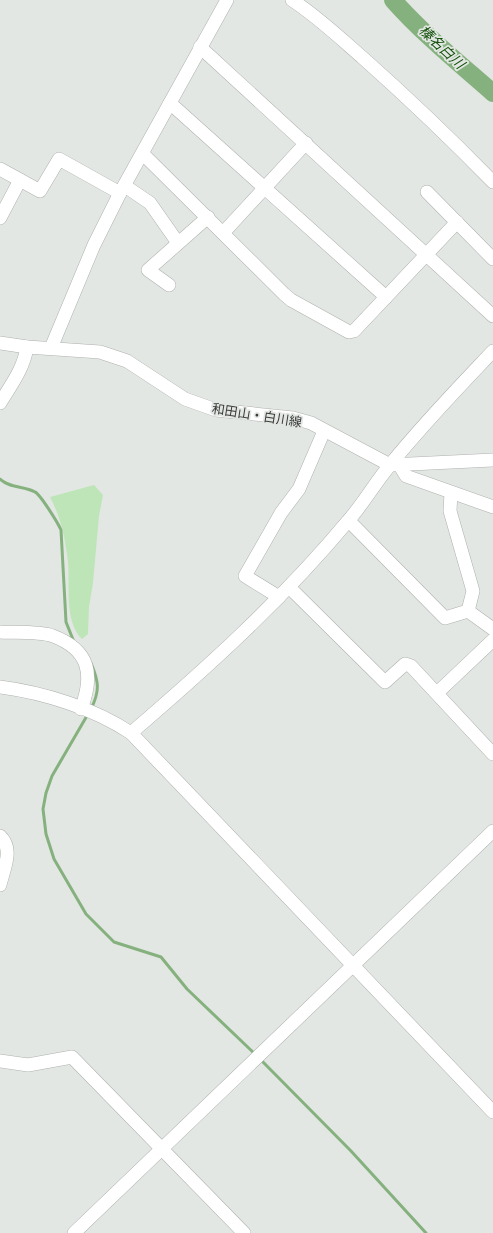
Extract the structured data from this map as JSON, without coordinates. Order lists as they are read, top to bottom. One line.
{"streets":{"street":["和田山・白川線"]},"water":["榛名白川"]}
